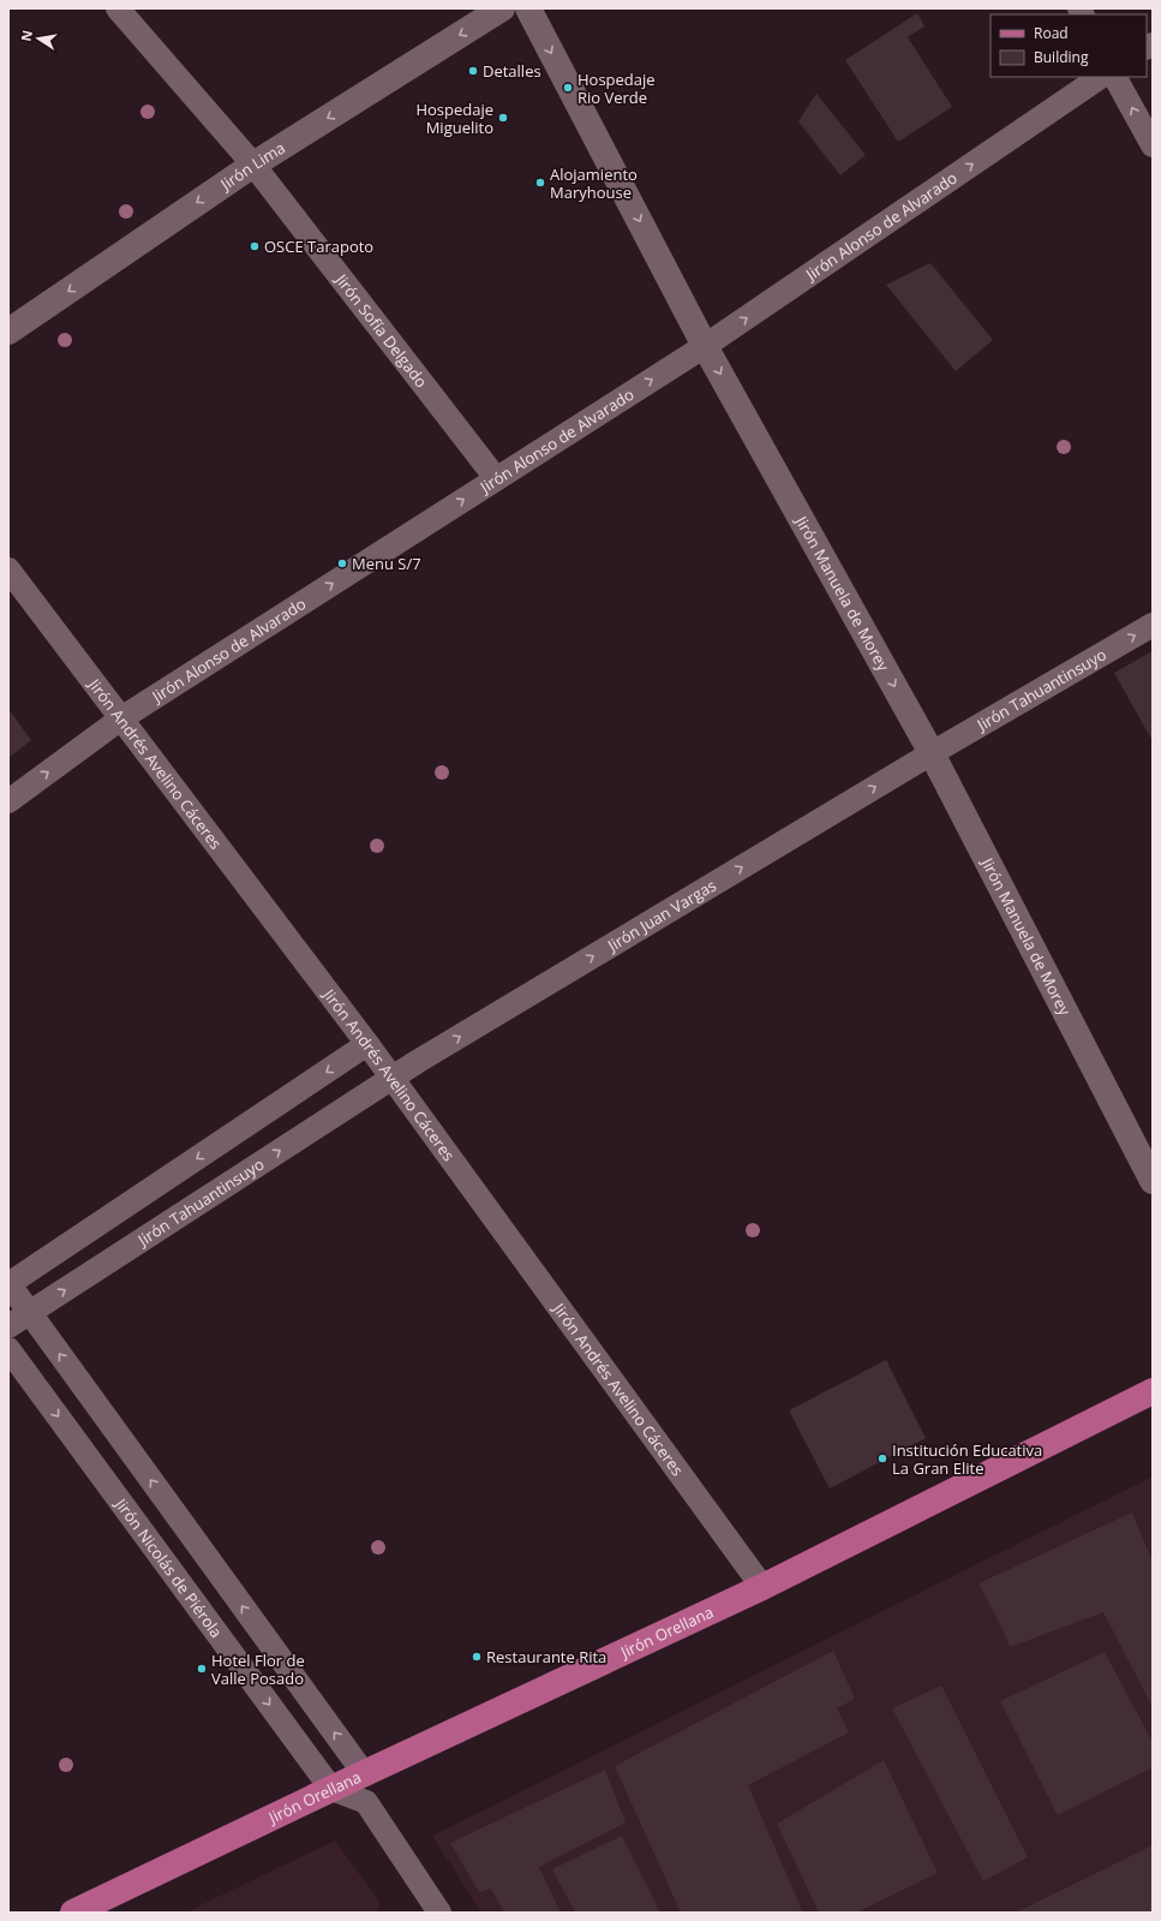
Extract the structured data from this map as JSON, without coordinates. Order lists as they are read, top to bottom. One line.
{"streets":{"main road":["Jirón Orellana"],"street":["Jirón Lima","Jirón Alonso de Alvarado","Jirón Sofía Delgado","Jirón Manuela de Morey","Jirón Tahuantinsuyo","Jirón Andrés Avelino Cáceres","Jirón Juan Vargas","Jirón Nicolás de Piérola"]},"crossings":[["Jirón Lima","Jirón Sofía Delgado"],["Jirón Alonso de Alvarado","Jirón Sofía Delgado"],["Jirón Alonso de Alvarado","Jirón Manuela de Morey"],["Jirón Alonso de Alvarado","Jirón Andrés Avelino Cáceres"],["Jirón Manuela de Morey","Jirón Tahuantinsuyo"],["Jirón Manuela de Morey","Jirón Juan Vargas"],["Jirón Tahuantinsuyo","Jirón Andrés Avelino Cáceres"],["Jirón Tahuantinsuyo","Jirón Juan Vargas"],["Jirón Andrés Avelino Cáceres","Jirón Juan Vargas"],["Jirón Andrés Avelino Cáceres","Jirón Orellana"],["Jirón Nicolás de Piérola","Jirón Orellana"]],"one_way":["Jirón Lima","Jirón Alonso de Alvarado","Jirón Manuela de Morey","Jirón Juan Vargas"],"places":["Detalles","Hospedaje Rio Verde","Hospedaje Miguelito","Alojamiento Maryhouse","OSCE Tarapoto","Menu S/7","Institución Educativa La Gran Elite","Restaurante Rita","Hotel Flor de Valle Posado"],"legend":["Road","Building"],"north":"left"}
